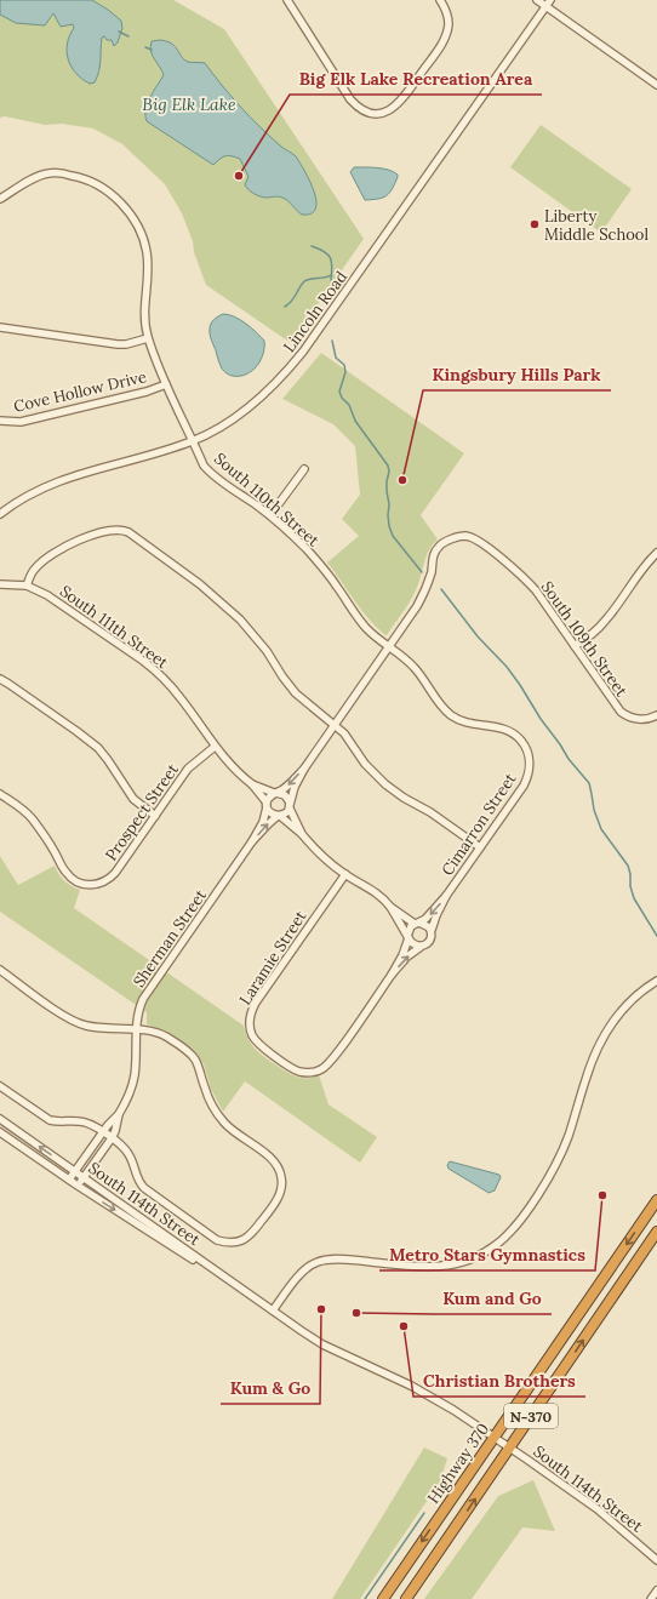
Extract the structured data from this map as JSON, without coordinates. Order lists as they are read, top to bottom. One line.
{"streets":{"highway":["N-370","Highway 370"],"street":["Lincoln Road","Cove Hollow Drive","South 110th Street","South 111th Street","South 109th Street","Prospect Street","Cimarron Street","Sherman Street","Laramie Street","South 114th Street"]},"crossings":[["Lincoln Road","South 110th Street"],["Cove Hollow Drive","South 110th Street"],["South 110th Street","South 109th Street"],["South 110th Street","Cimarron Street"],["South 111th Street","Prospect Street"],["South 111th Street","Sherman Street"],["Sherman Street","South 114th Street"],["South 114th Street","Highway 370"]],"water":["Big Elk Lake"],"places":["Big Elk Lake Recreation Area","Liberty Middle School","Kingsbury Hills Park","Metro Stars Gymnastics","Kum & Go","Kum and Go","Christian Brothers"]}
